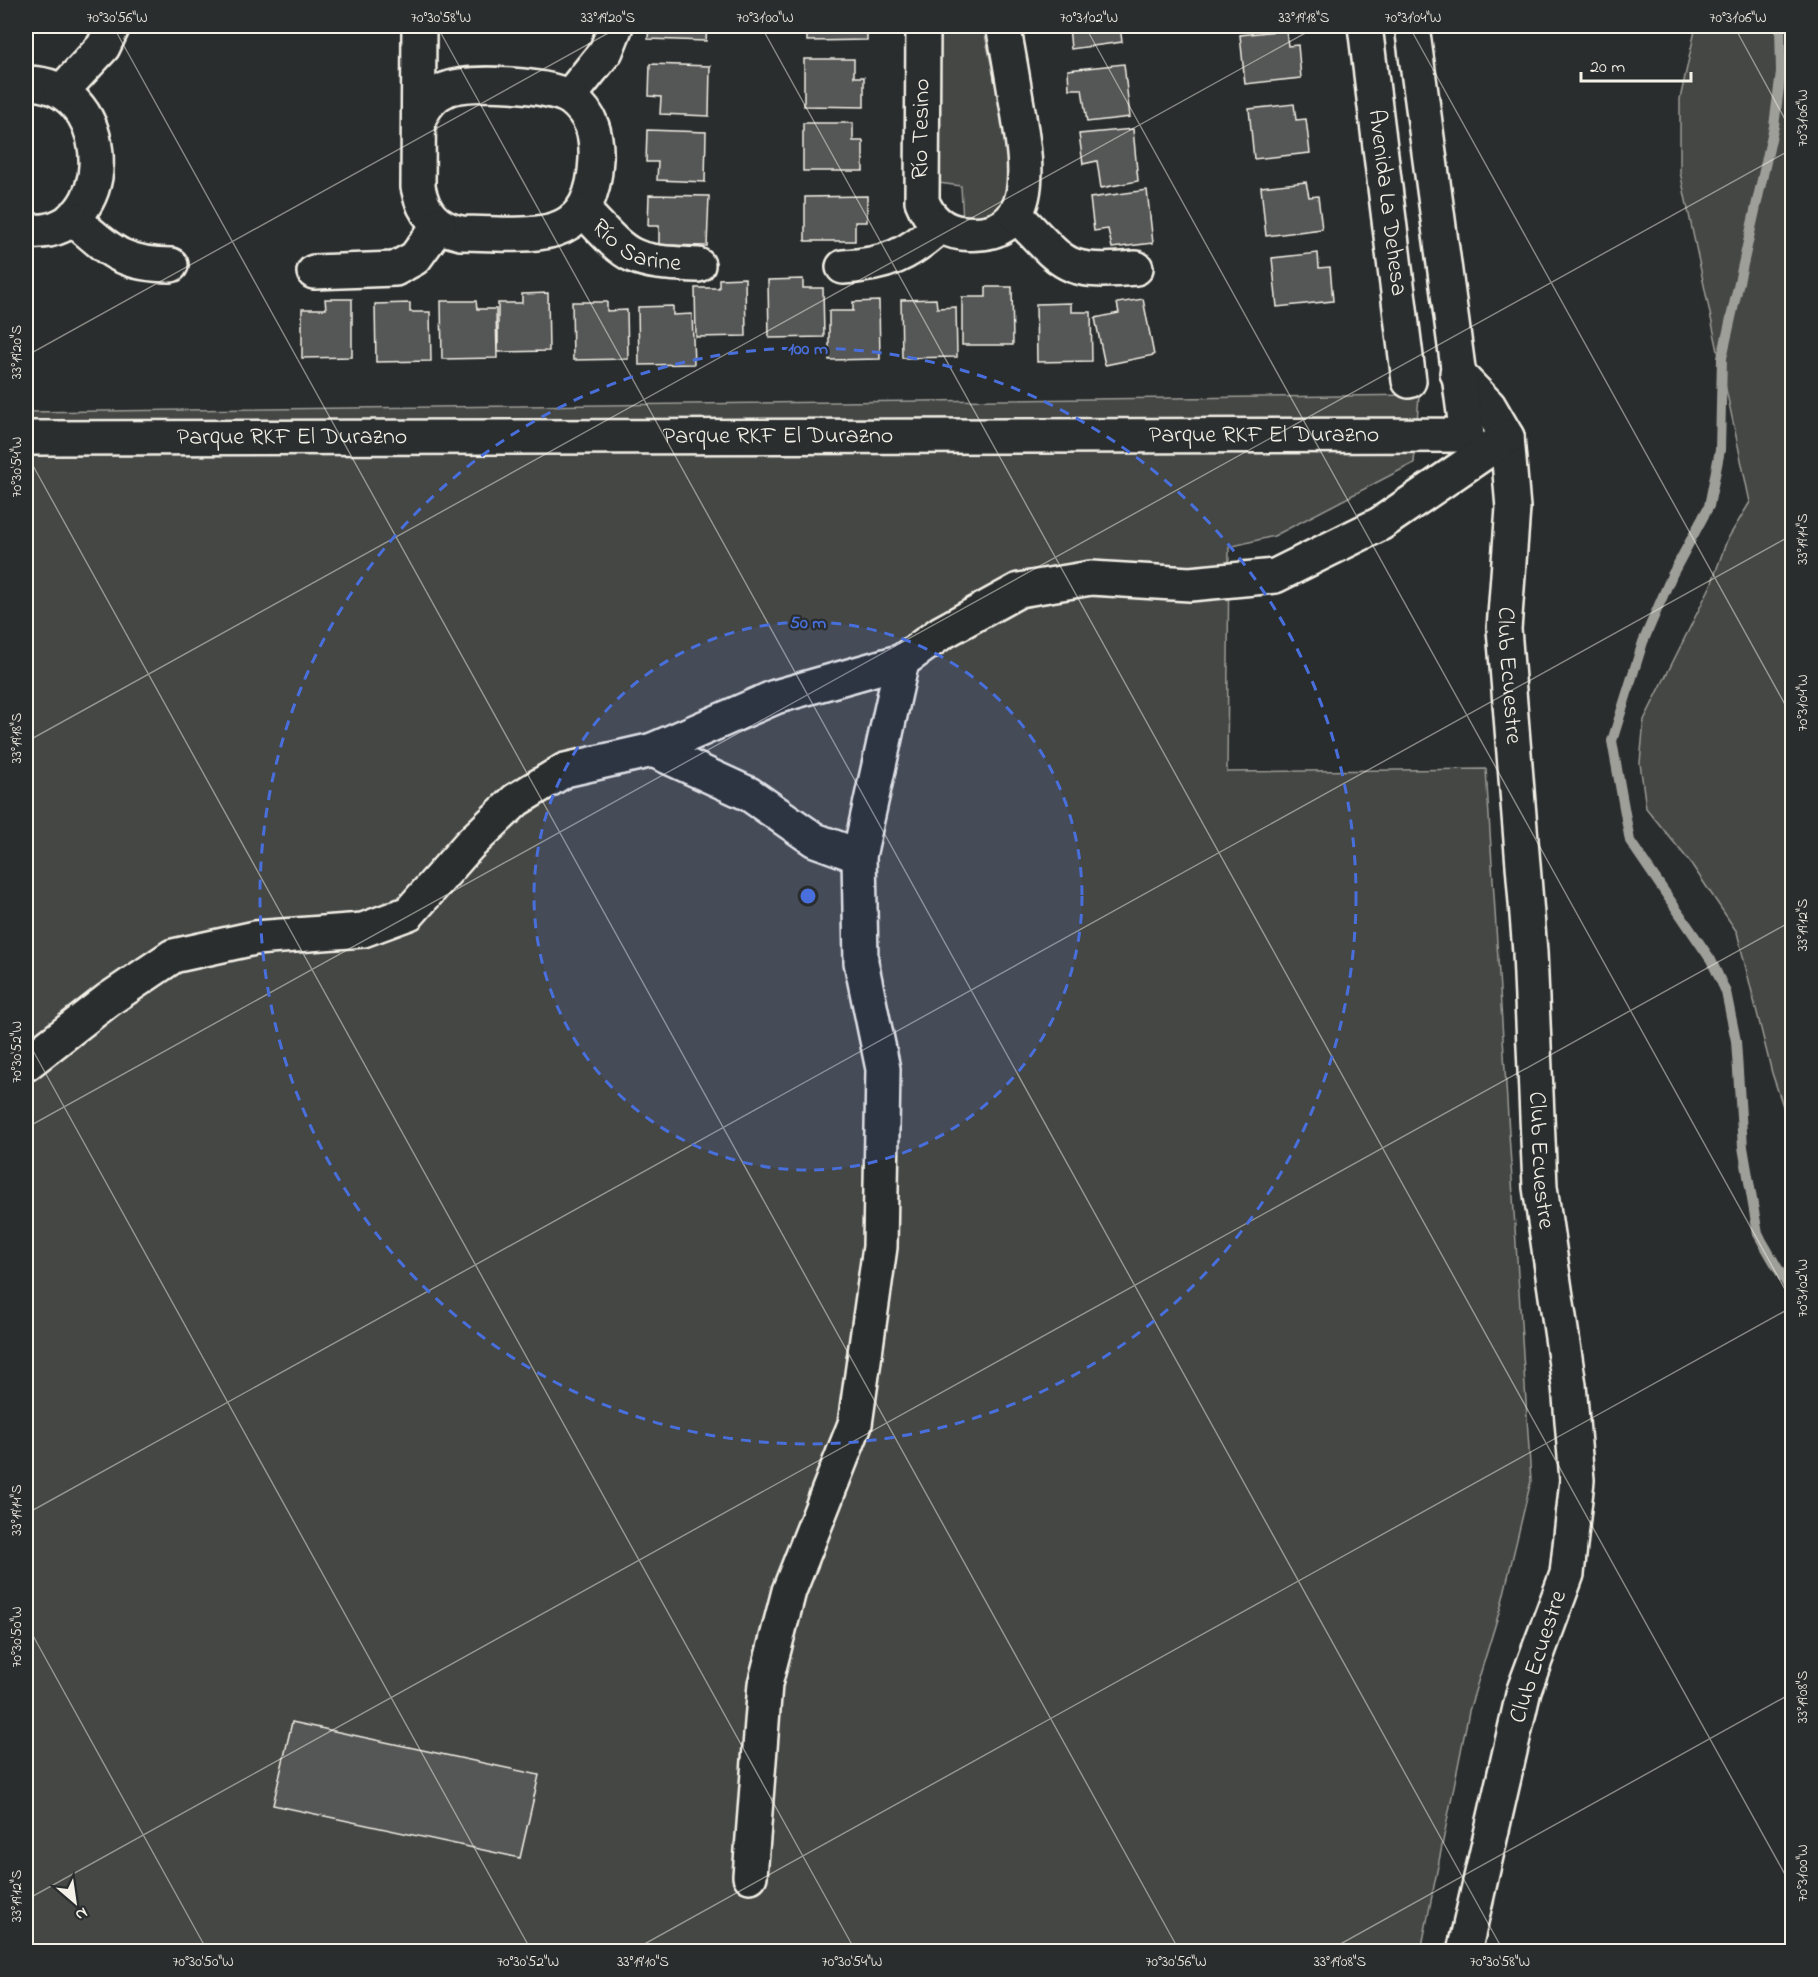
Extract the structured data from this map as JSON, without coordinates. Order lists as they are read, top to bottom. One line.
{"streets":{"street":["Río Tesino","Avenida La Dehesa","Río Sarine","Parque RKF El Durazno","Club Ecuestre"]},"crossings":[["Avenida La Dehesa","Parque RKF El Durazno"],["Avenida La Dehesa","Club Ecuestre"],["Parque RKF El Durazno","Club Ecuestre"]],"scale_bar":"20 m","north":"bottom right","coordinates":["70°30'56\"W","70°30'58\"W","33°19'20\"S","70°31'00\"W","70°31'02\"W","33°19'18\"S","70°31'04\"W","70°31'06\"W","70°30'54\"W","33°19'14\"S","33°19'12\"S","70°30'52\"W","70°30'50\"W","33°19'08\"S","33°19'10\"S"],"rings":["100 m","50 m"]}
